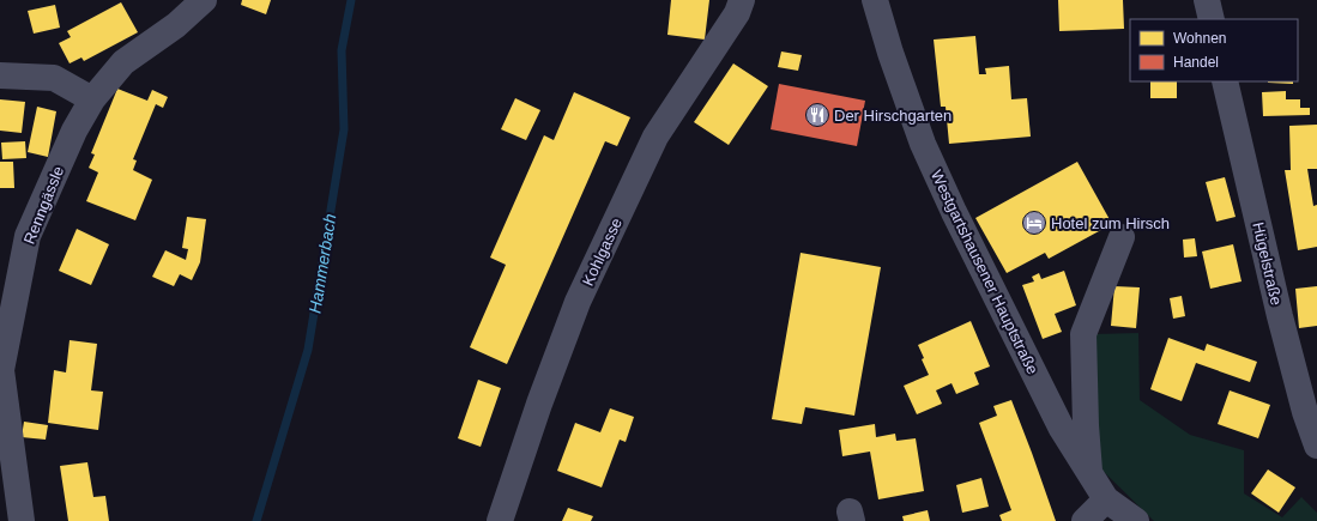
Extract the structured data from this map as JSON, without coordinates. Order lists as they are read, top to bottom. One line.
{"streets":{"street":["Renngässle","Kohlgasse","Hügelstraße","Westgartshausener Hauptstraße"]},"water":["Hammerbach"],"places":{"restaurant":["Der Hirschgarten"],"hotel":["Hotel zum Hirsch"]},"legend":["Wohnen","Handel"]}
